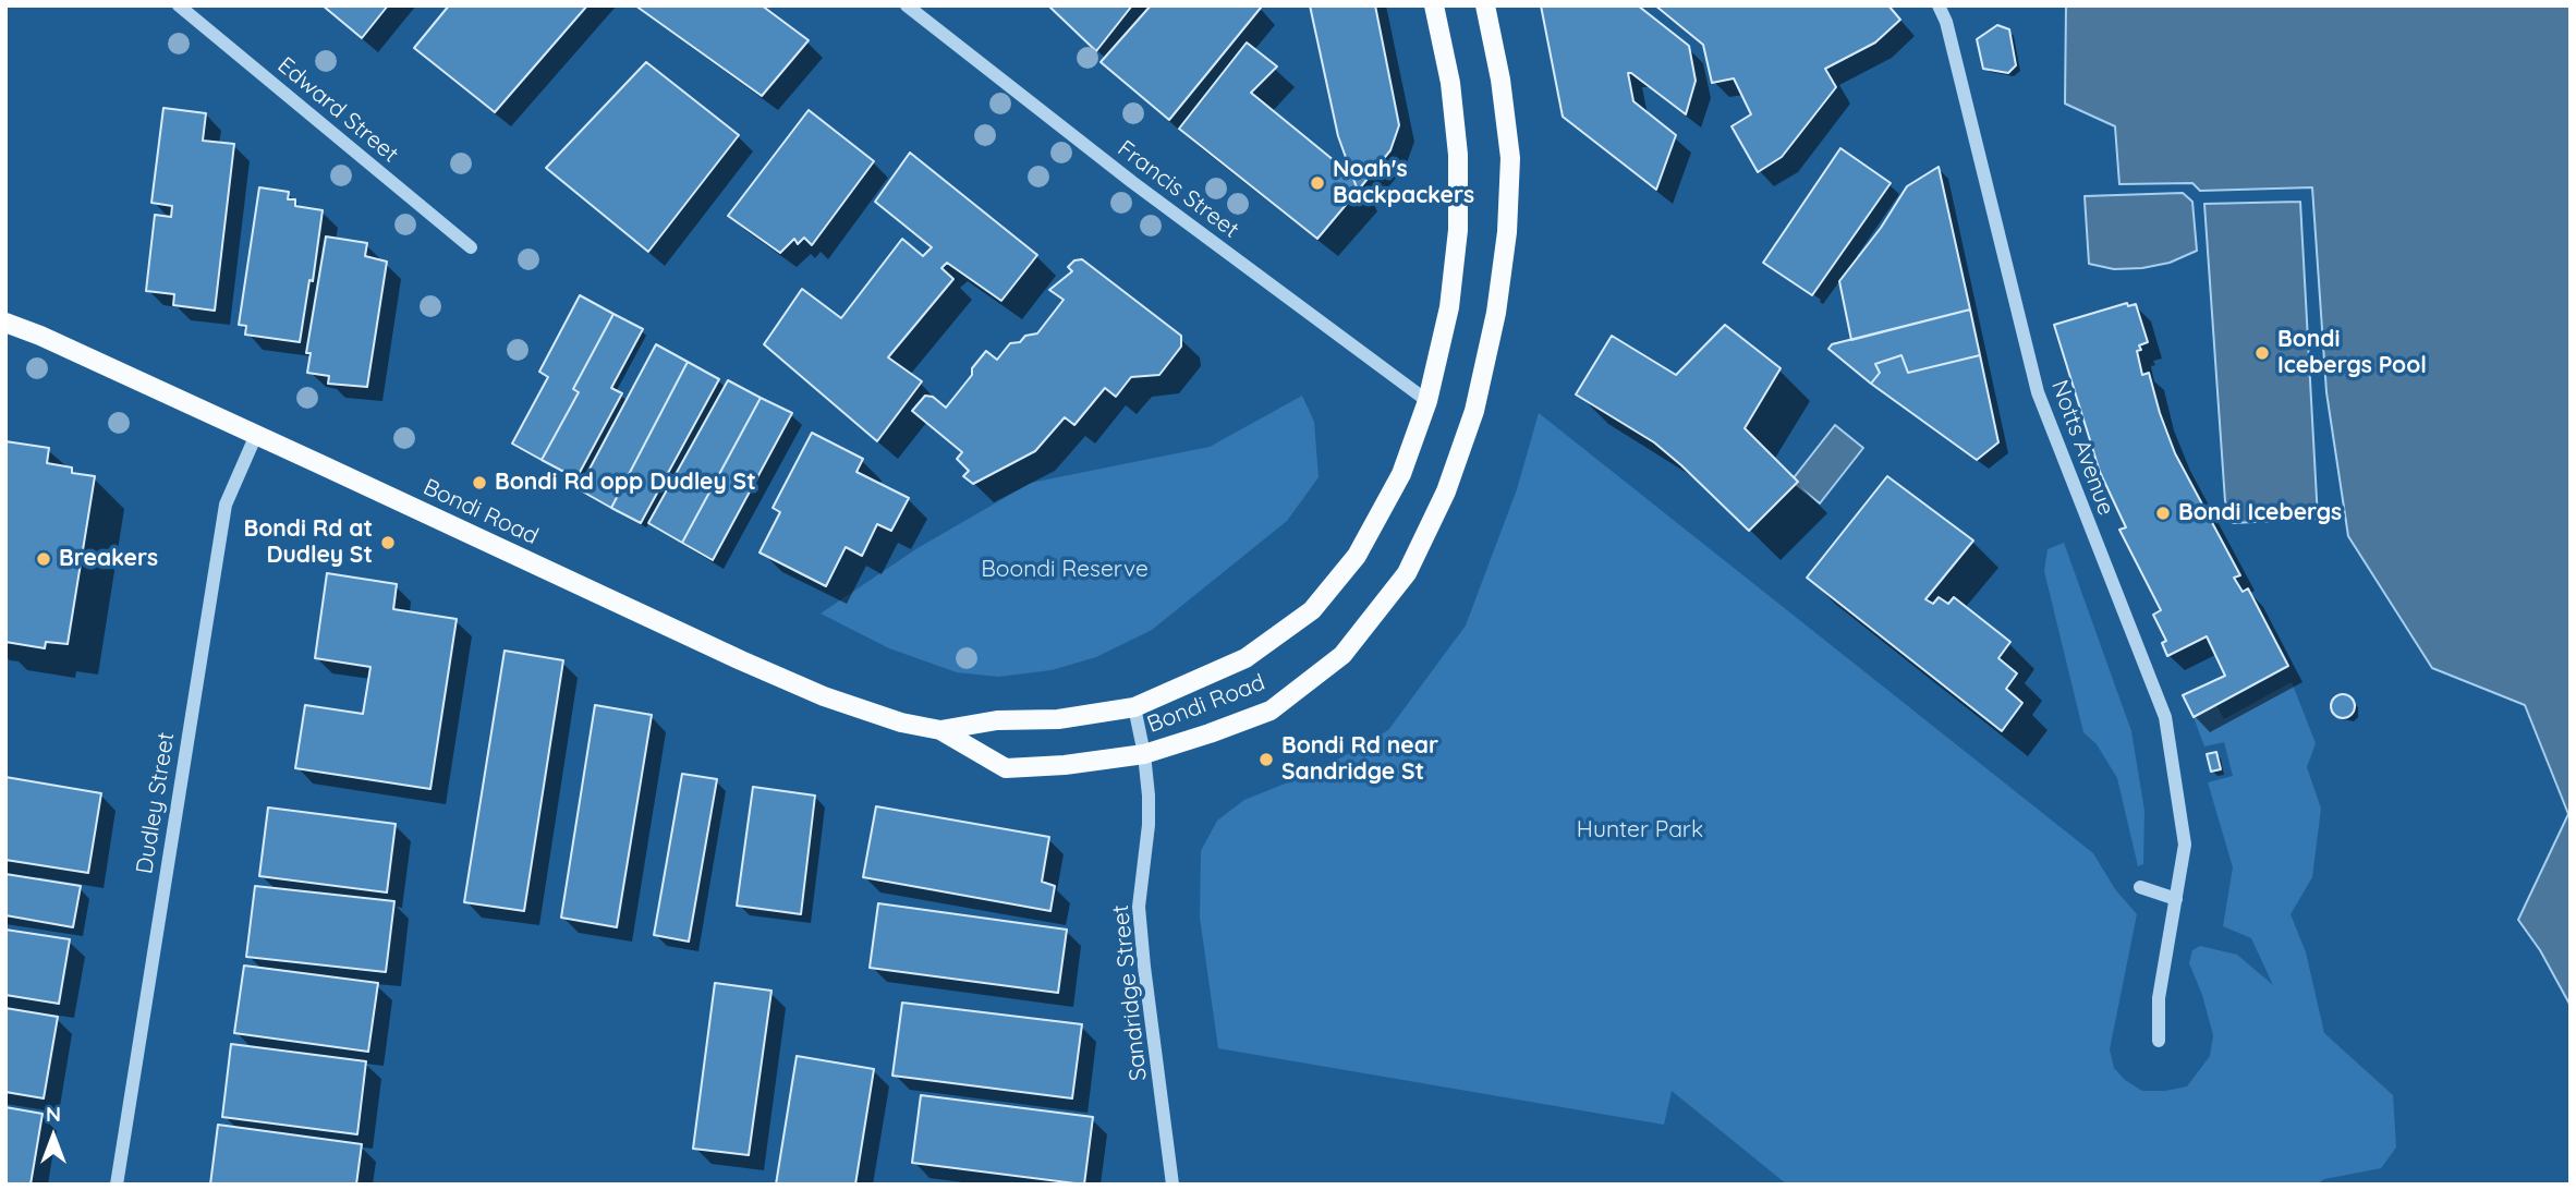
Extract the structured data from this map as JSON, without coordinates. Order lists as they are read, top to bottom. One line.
{"streets":{"main road":["Bondi Road"],"street":["Edward Street","Francis Street","Notts Avenue","Dudley Street","Sandridge Street"]},"crossings":[["Francis Street","Bondi Road"],["Bondi Road","Dudley Street"],["Bondi Road","Sandridge Street"]],"parks":["Boondi Reserve","Hunter Park"],"places":["Noah's Backpackers","Bondi Icebergs Pool","Bondi Rd opp Dudley St","Bondi Icebergs","Bondi Rd at Dudley St","Breakers","Bondi Rd near Sandridge St"],"north":"top"}
